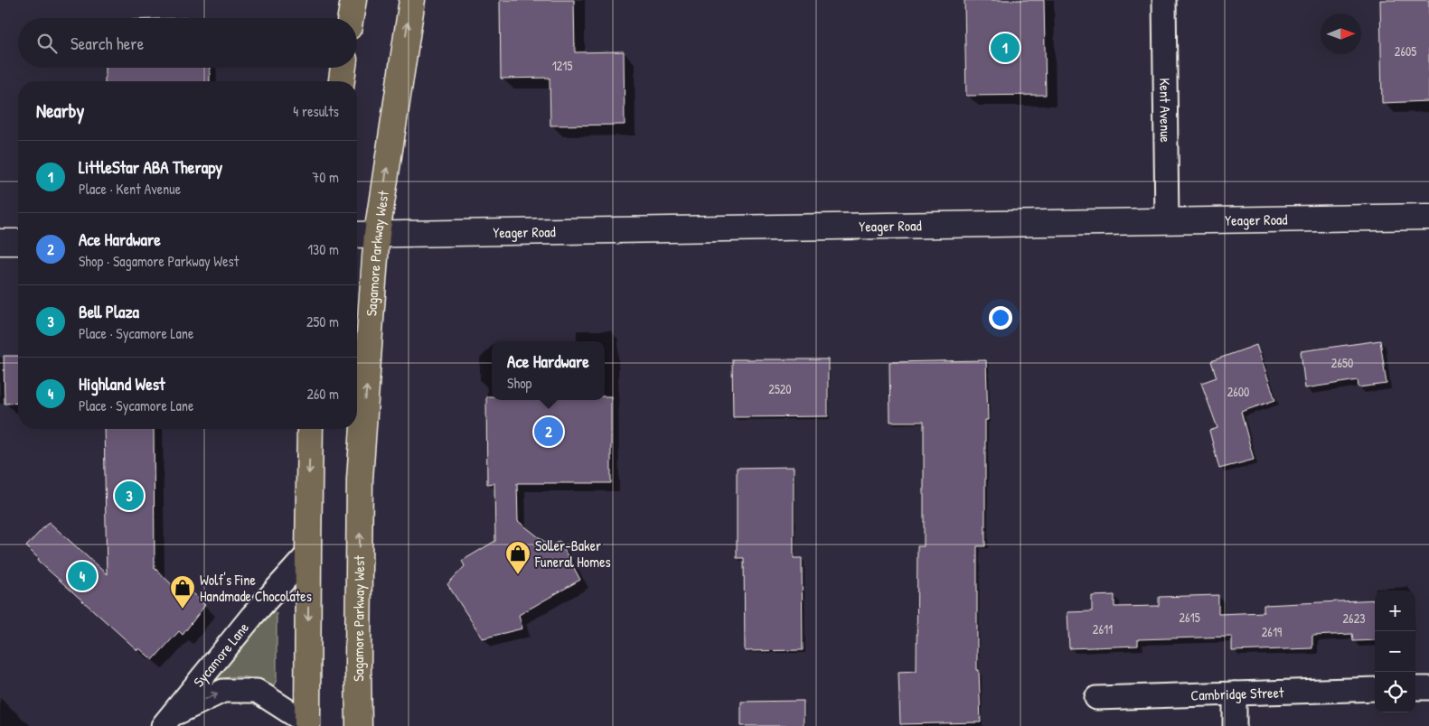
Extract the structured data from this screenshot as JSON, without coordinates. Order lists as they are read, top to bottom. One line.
{"streets":{"highway":["Sagamore Parkway West"],"street":["Kent Avenue","Yeager Road","Sycamore Lane","Cambridge Street"]},"crossings":[["Kent Avenue","Yeager Road"],["Yeager Road","Sagamore Parkway West"]],"one_way":["Sycamore Lane"],"places":{"shop":["Soller-Baker Funeral Homes","Wolf's Fine Handmade Chocolates"]},"house_numbers":["2605","1215","2650","2520","2600","2615","2623","2611","2619"],"north":"right","page":{"search":"Search here","pins":["1","2","3","4"],"heading":["Nearby","4 results"],"list":[{"mark":"1","name":"LittleStar ABA Therapy","note":"Place · Kent Avenue","value":"70 m"},{"mark":"2","name":"Ace Hardware","note":"Shop · Sagamore Parkway West","value":"130 m"},{"mark":"3","name":"Bell Plaza","note":"Place · Sycamore Lane","value":"250 m"},{"mark":"4","name":"Highland West","note":"Place · Sycamore Lane","value":"260 m"}],"popup":["Ace Hardware","Shop"],"map_buttons":["+","−"]}}
